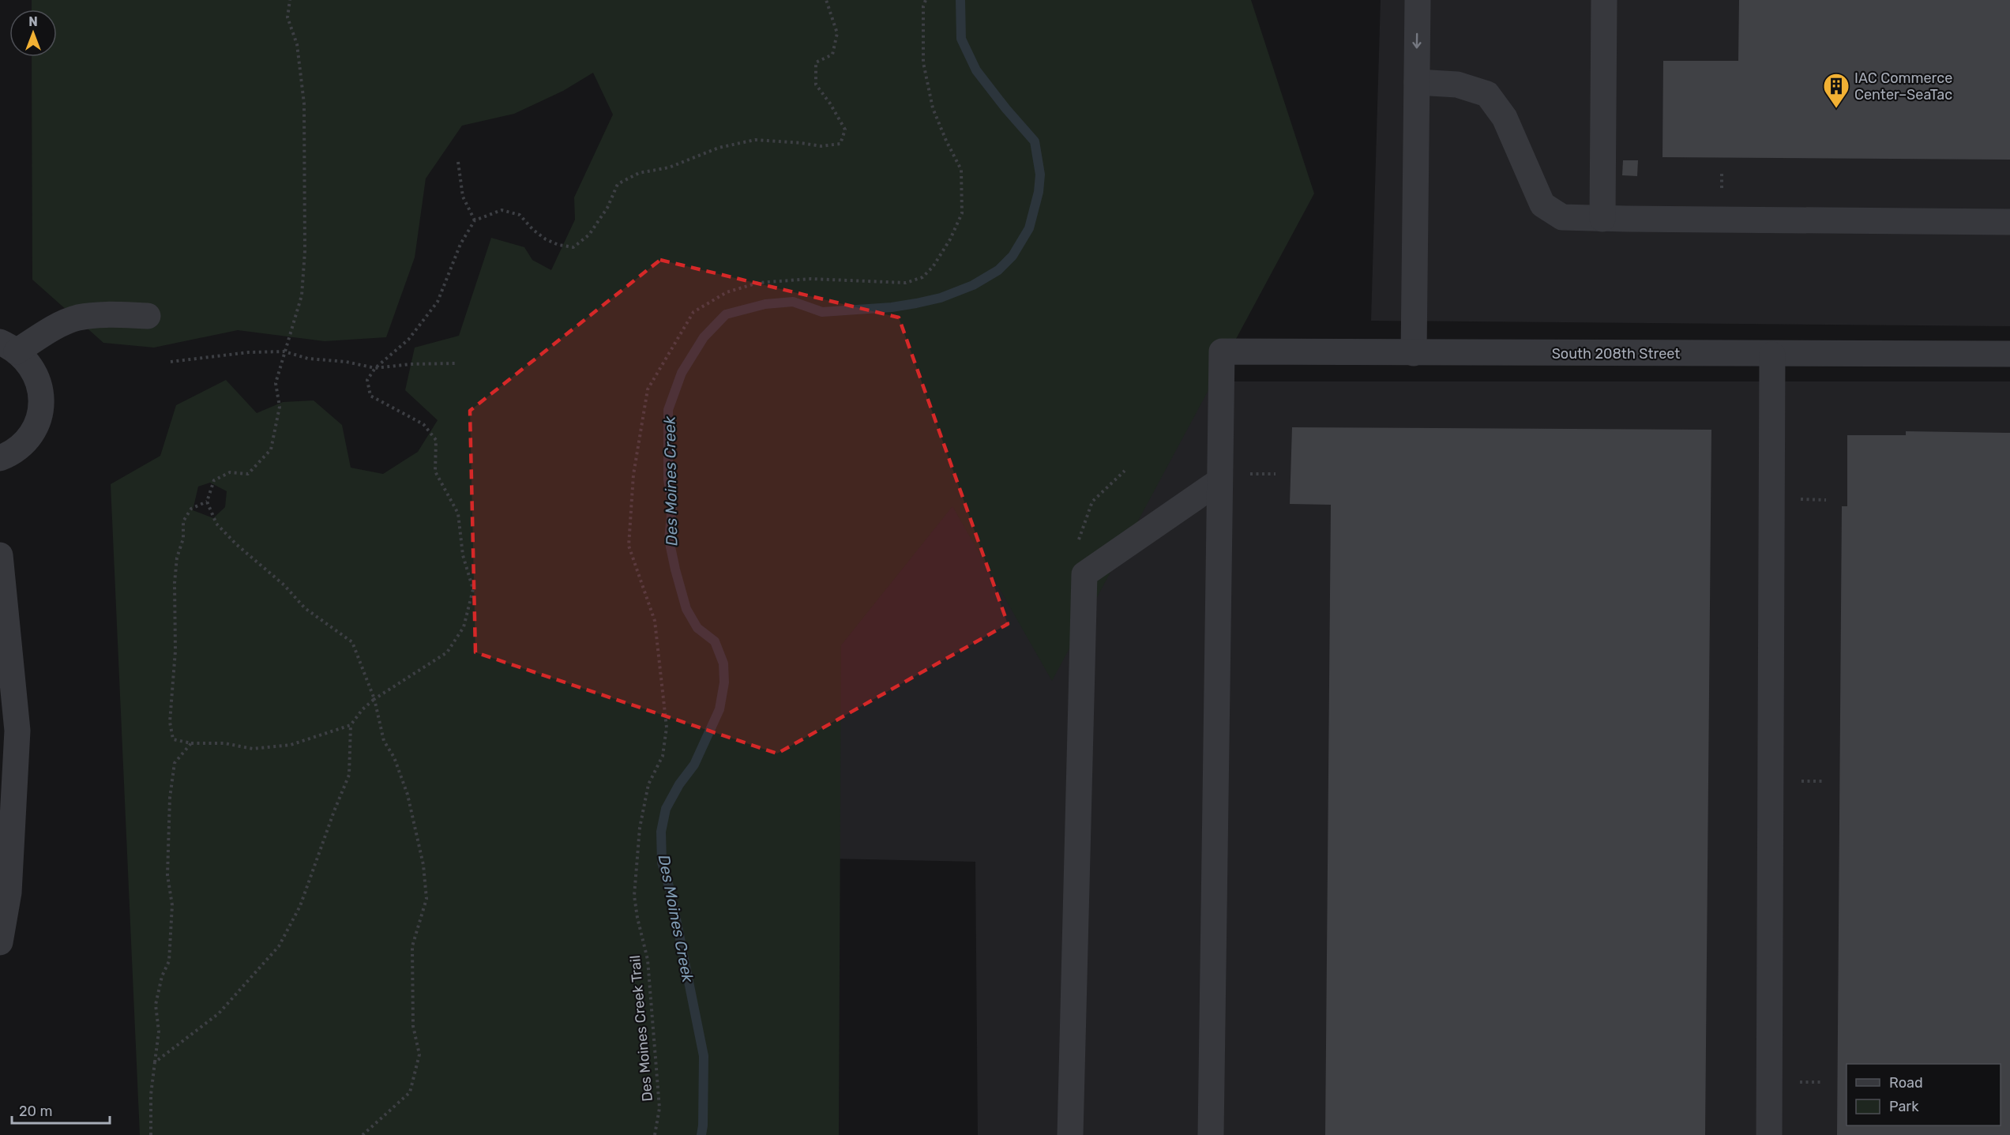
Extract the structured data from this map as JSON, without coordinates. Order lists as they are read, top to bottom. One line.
{"streets":{"street":["South 208th Street"],"path":["Des Moines Creek Trail"]},"water":["Des Moines Creek"],"places":{"building":["IAC Commerce Center–SeaTac"]},"legend":["Road","Park"],"scale_bar":"20 m","north":"top"}
